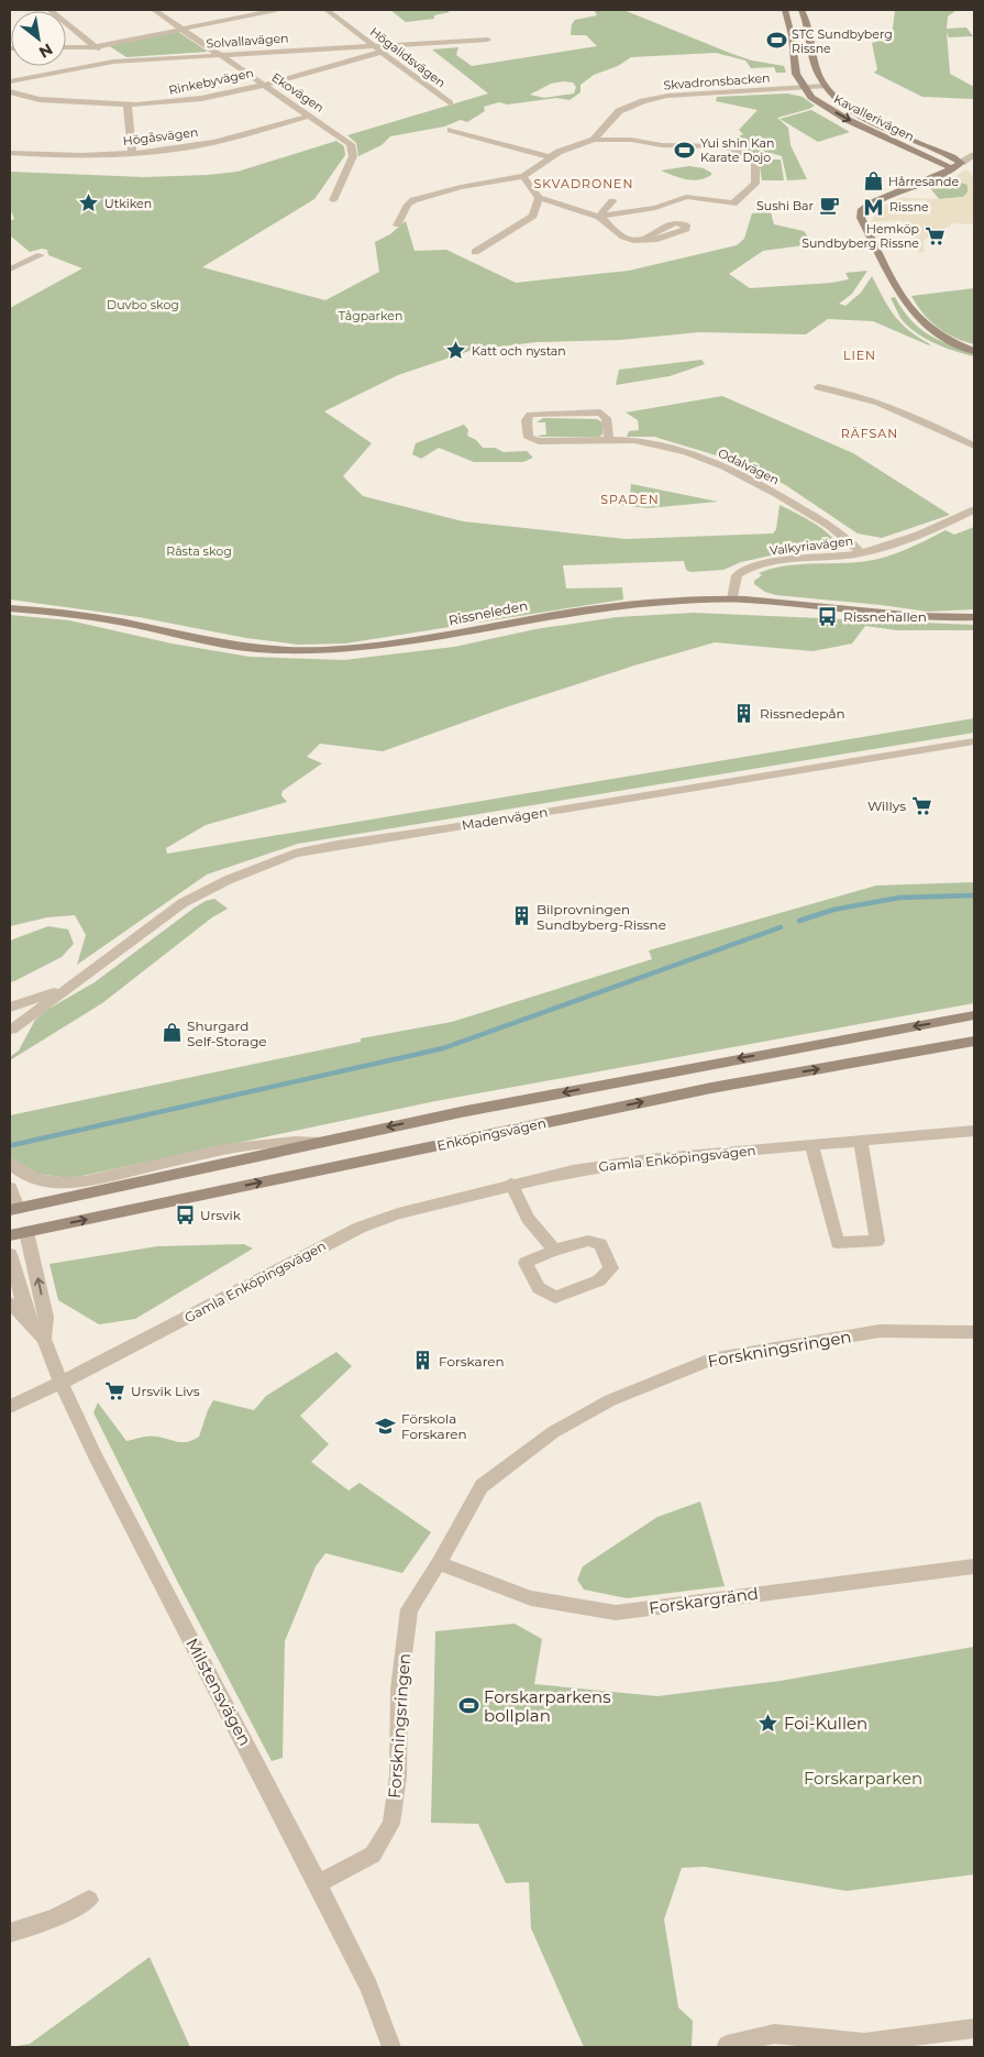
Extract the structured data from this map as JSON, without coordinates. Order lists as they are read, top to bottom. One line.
{"streets":{"street":["Solvallavägen","Högalidsvägen","Rinkebyvägen","Skvadronsbacken","Ekovägen","Kavallerivägen","Högåsvägen","Odalvägen","Valkyriavägen","Rissneleden","Madenvägen","Enköpingsvägen","Gamla Enköpingsvägen","Forskningsringen","Forskargränd","Milstensvägen"]},"crossings":[["Solvallavägen","Högalidsvägen"],["Solvallavägen","Rinkebyvägen"],["Solvallavägen","Ekovägen"],["Högalidsvägen","Rinkebyvägen"],["Rinkebyvägen","Ekovägen"],["Skvadronsbacken","Kavallerivägen"],["Ekovägen","Högåsvägen"],["Odalvägen","Valkyriavägen"],["Valkyriavägen","Rissneleden"],["Enköpingsvägen","Milstensvägen"],["Gamla Enköpingsvägen","Milstensvägen"],["Forskningsringen","Forskargränd"],["Forskningsringen","Milstensvägen"]],"districts":["SKVADRONEN","LIEN","RÄFSAN","SPADEN"],"parks":["Duvbo skog","Tågparken","Råsta skog","Forskarparken"],"places":{"sports":["STC Sundbyberg Rissne","Yui shin Kan Karate Dojo","Forskarparkens bollplan"],"shop":["Hårresande","Shurgard Self-Storage"],"place":["Utkiken","Katt och nystan","Foi-Kullen"],"cafe":["Sushi Bar"],"metro station":["Rissne"],"supermarket":["Hemköp Sundbyberg Rissne","Willys","Ursvik Livs"],"bus stop":["Rissnehallen","Ursvik"],"building":["Rissnedepån","Bilprovningen Sundbyberg-Rissne","Forskaren"],"school or university":["Förskola Forskaren"]},"north":"bottom right"}
